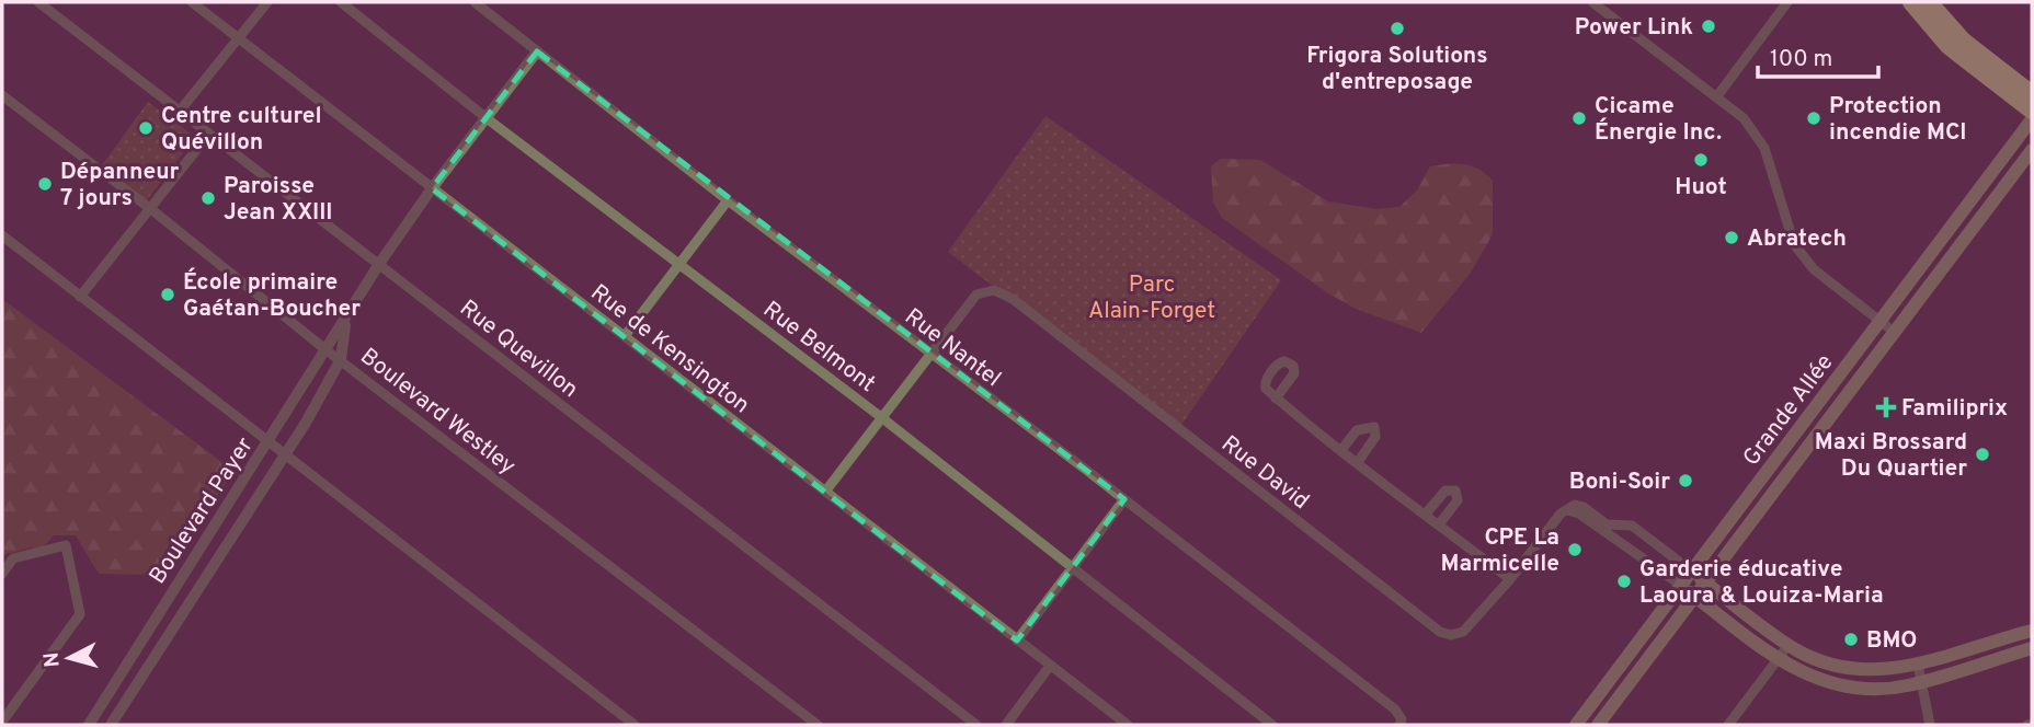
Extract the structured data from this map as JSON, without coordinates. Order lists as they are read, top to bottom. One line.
{"streets":{"main road":["Grande Allée"],"street":["Rue Belmont","Rue Nantel","Rue Quevillon","Rue de Kensington","Boulevard Westley","Rue David","Boulevard Payer"]},"crossings":[["Rue Belmont","Boulevard Payer"],["Rue Nantel","Rue David"],["Rue Nantel","Boulevard Payer"],["Rue Quevillon","Boulevard Payer"],["Rue de Kensington","Boulevard Payer"],["Boulevard Westley","Boulevard Payer"]],"parks":["Parc Alain-Forget"],"places":{"other":["Power Link","Frigora Solutions d'entreposage","Cicame Énergie Inc.","Protection incendie MCI","Centre culturel Quévillon","Huot","Dépanneur 7 jours","Paroisse Jean XXIII","Abratech","École primaire Gaétan-Boucher","Maxi Brossard Du Quartier","Boni-Soir","CPE La Marmicelle","Garderie éducative Laoura & Louiza-Maria","BMO"],"health":["Familiprix"]},"scale_bar":"100 m","north":"left"}
